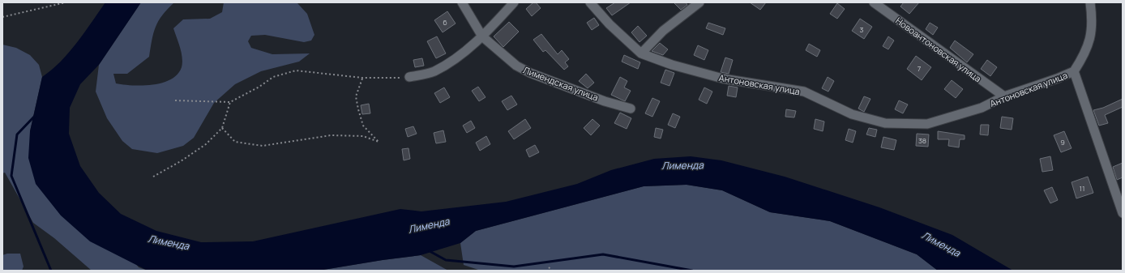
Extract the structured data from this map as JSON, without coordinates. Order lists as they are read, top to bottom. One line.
{"streets":{"street":["Новоантоновская улица","Лимендская улица","Антоновская улица"]},"crossings":[["Новоантоновская улица","Антоновская улица"]],"water":["Лименда"],"house_numbers":["6","3","7","38","9","11"]}
